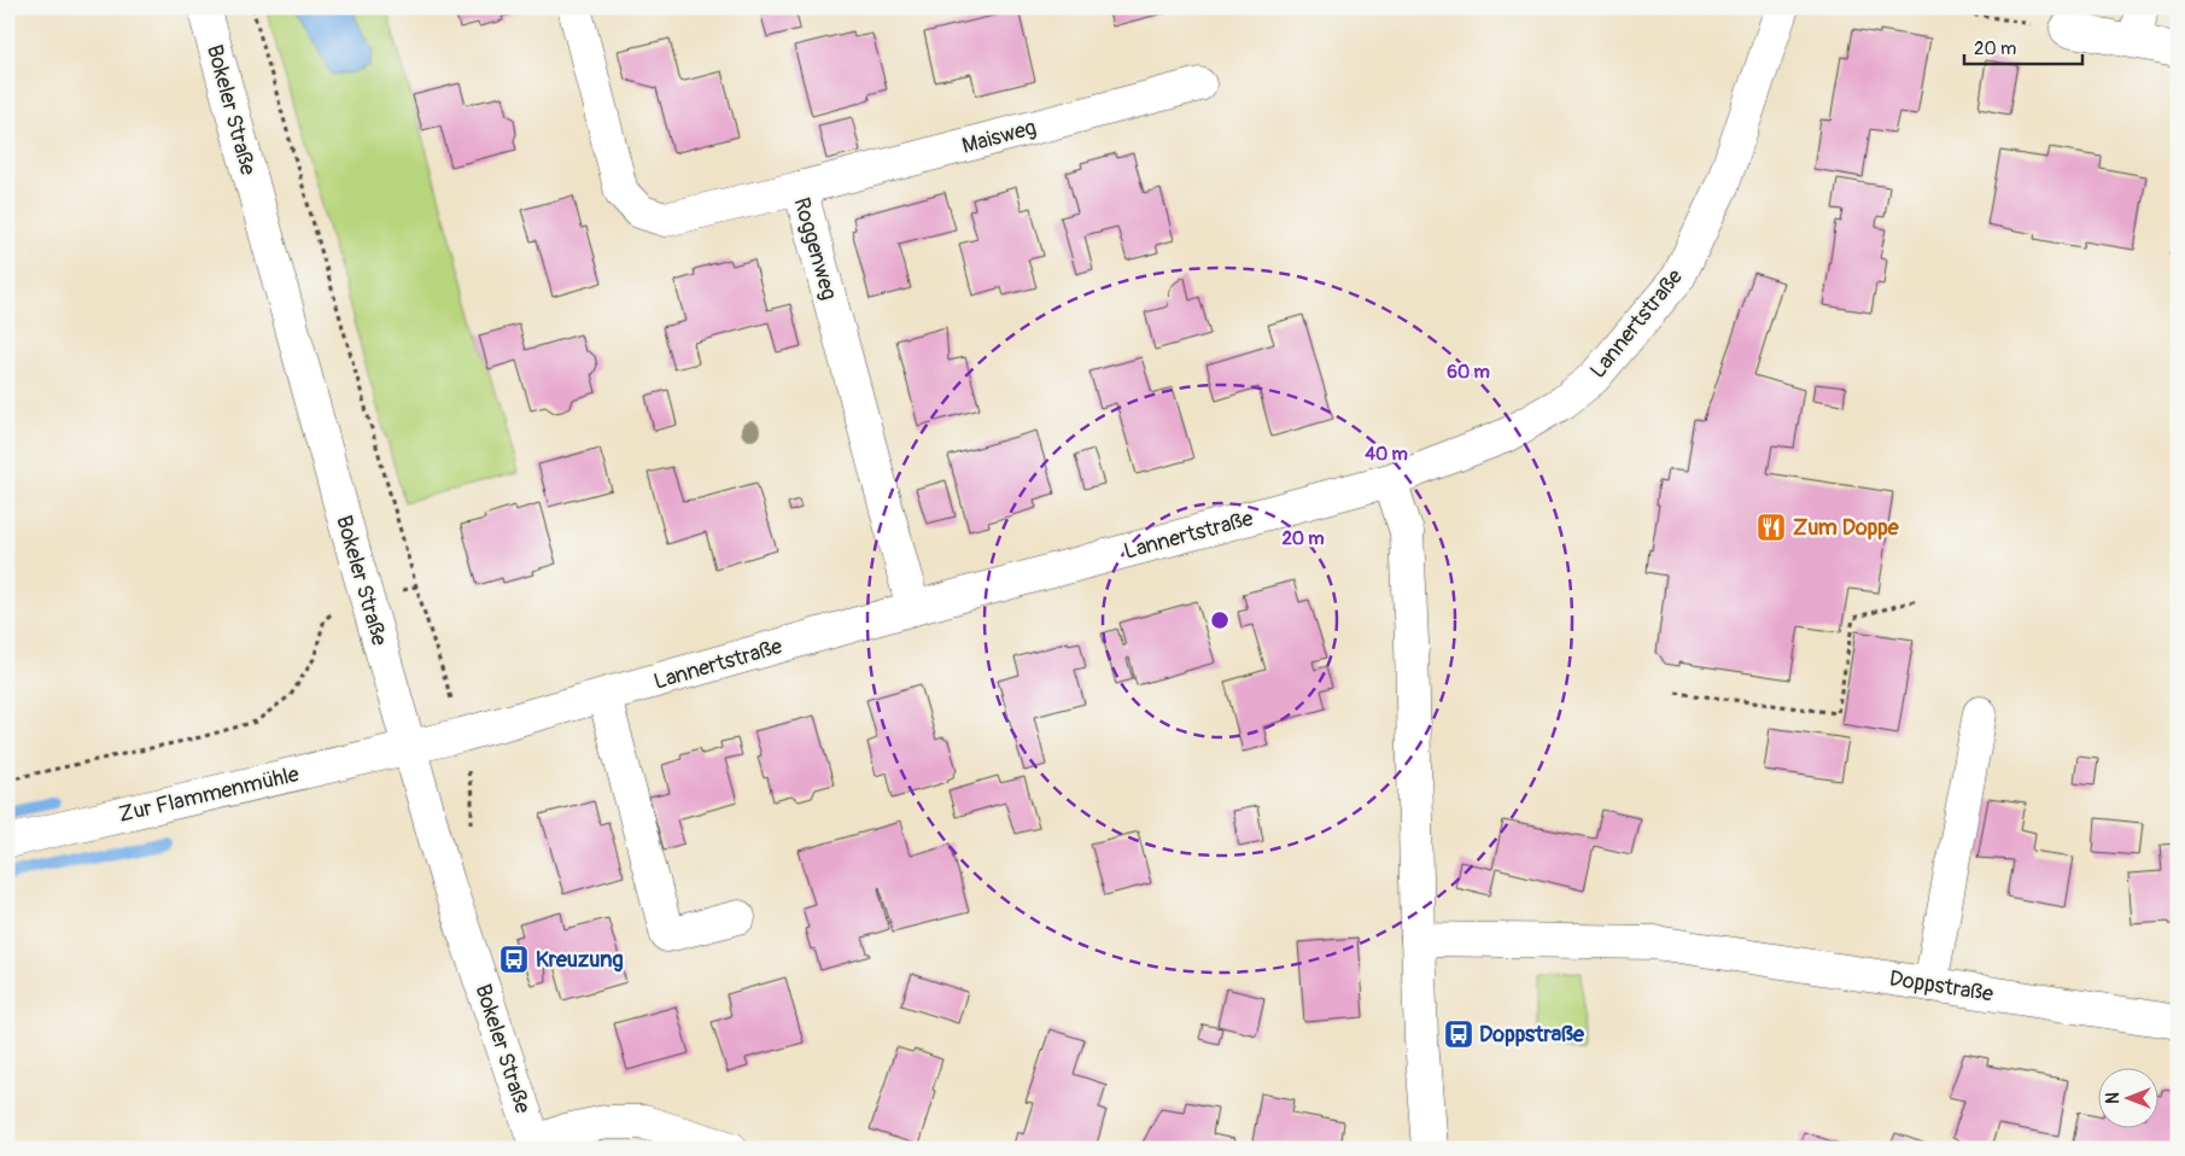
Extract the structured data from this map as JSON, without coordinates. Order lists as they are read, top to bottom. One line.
{"streets":{"street":["Bokeler Straße","Maisweg","Roggenweg","Lannertstraße","Zur Flammenmühle","Doppstraße"]},"crossings":[["Bokeler Straße","Lannertstraße"],["Bokeler Straße","Zur Flammenmühle"],["Maisweg","Roggenweg"],["Roggenweg","Lannertstraße"],["Lannertstraße","Zur Flammenmühle"]],"places":{"restaurant":["Zum Doppe"],"bus stop":["Kreuzung","Doppstraße"]},"scale_bar":"20 m","north":"left","rings":["60 m","40 m","20 m"]}
